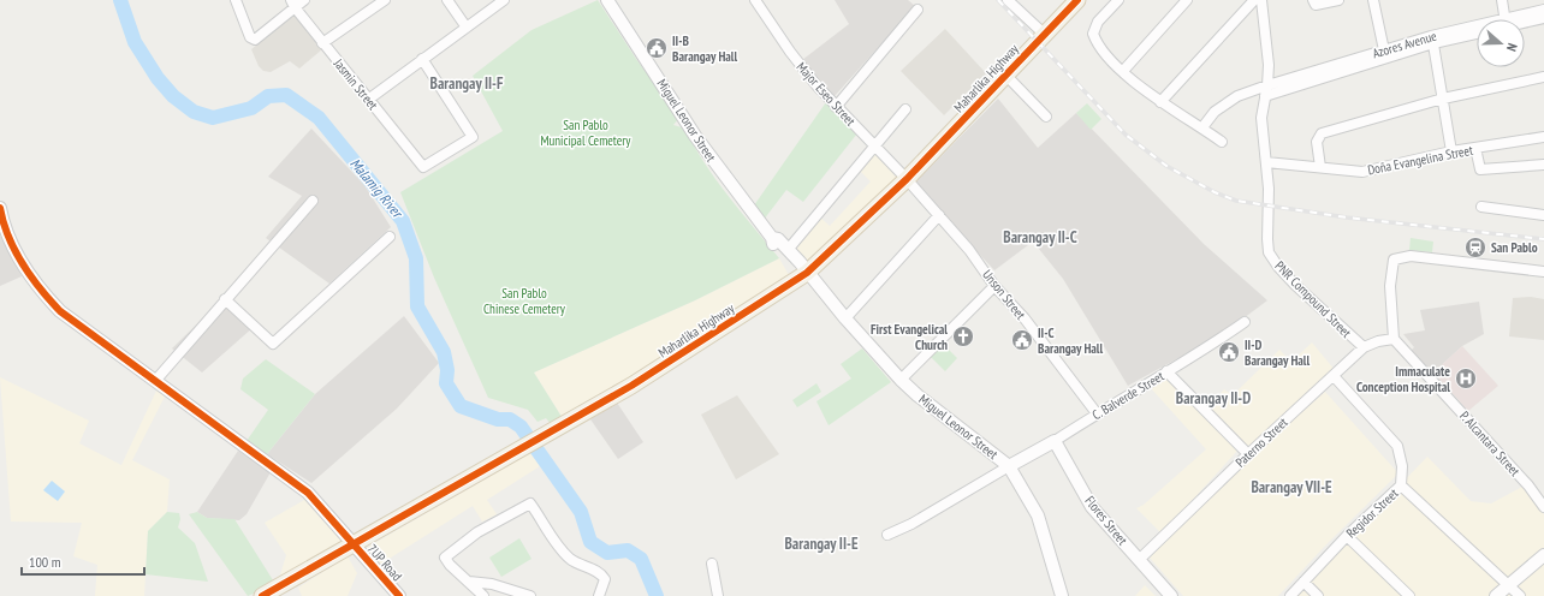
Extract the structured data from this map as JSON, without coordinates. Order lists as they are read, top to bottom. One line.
{"streets":{"main road":["Maharlika Highway"],"street":["Azores Avenue","Jasmin Street","Major Eseo Street","Miguel Leonor Street","Doña Evangelina Street","Unson Street","PNR Compound Street","C. Balverde Street","Paterno Street","P. Alcantara Street","Regidor Street","Flores Street","7UP Road"]},"crossings":[["Azores Avenue","PNR Compound Street"],["Maharlika Highway","Major Eseo Street"],["Maharlika Highway","Miguel Leonor Street"],["Maharlika Highway","Unson Street"],["Maharlika Highway","7UP Road"],["Major Eseo Street","Unson Street"],["Miguel Leonor Street","C. Balverde Street"],["Doña Evangelina Street","PNR Compound Street"],["Unson Street","C. Balverde Street"],["PNR Compound Street","Paterno Street"],["C. Balverde Street","Flores Street"],["Paterno Street","P. Alcantara Street"],["Paterno Street","Regidor Street"],["Paterno Street","Flores Street"]],"districts":["Barangay II-F","Barangay II-C","Barangay II-D","Barangay VII-E","Barangay II-E"],"water":["Malamig River"],"parks":["San Pablo Municipal Cemetery","San Pablo Chinese Cemetery"],"places":{"public building":["II-B Barangay Hall","II-C Barangay Hall","II-D Barangay Hall"],"station":["San Pablo"],"church":["First Evangelical Church"],"hospital":["Immaculate Conception Hospital"]},"scale_bar":"100 m","north":"right"}
